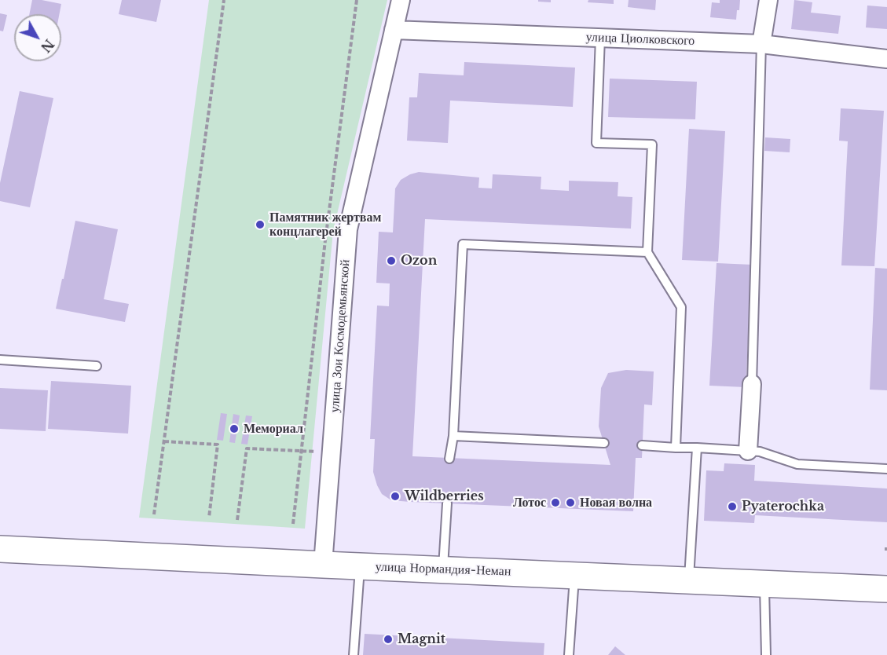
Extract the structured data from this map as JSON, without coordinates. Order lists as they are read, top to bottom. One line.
{"streets":{"main road":["улица Нормандия-Неман"],"street":["улица Циолковского","улица Зои Космодемьянской"]},"crossings":[["улица Циолковского","улица Зои Космодемьянской"],["улица Зои Космодемьянской","улица Нормандия-Неман"]],"places":["Памятник жертвам концлагерей","Ozon","Мемориал","Wildberries","Лотос","Новая волна","Pyaterochka","Magnit"],"north":"bottom right"}
